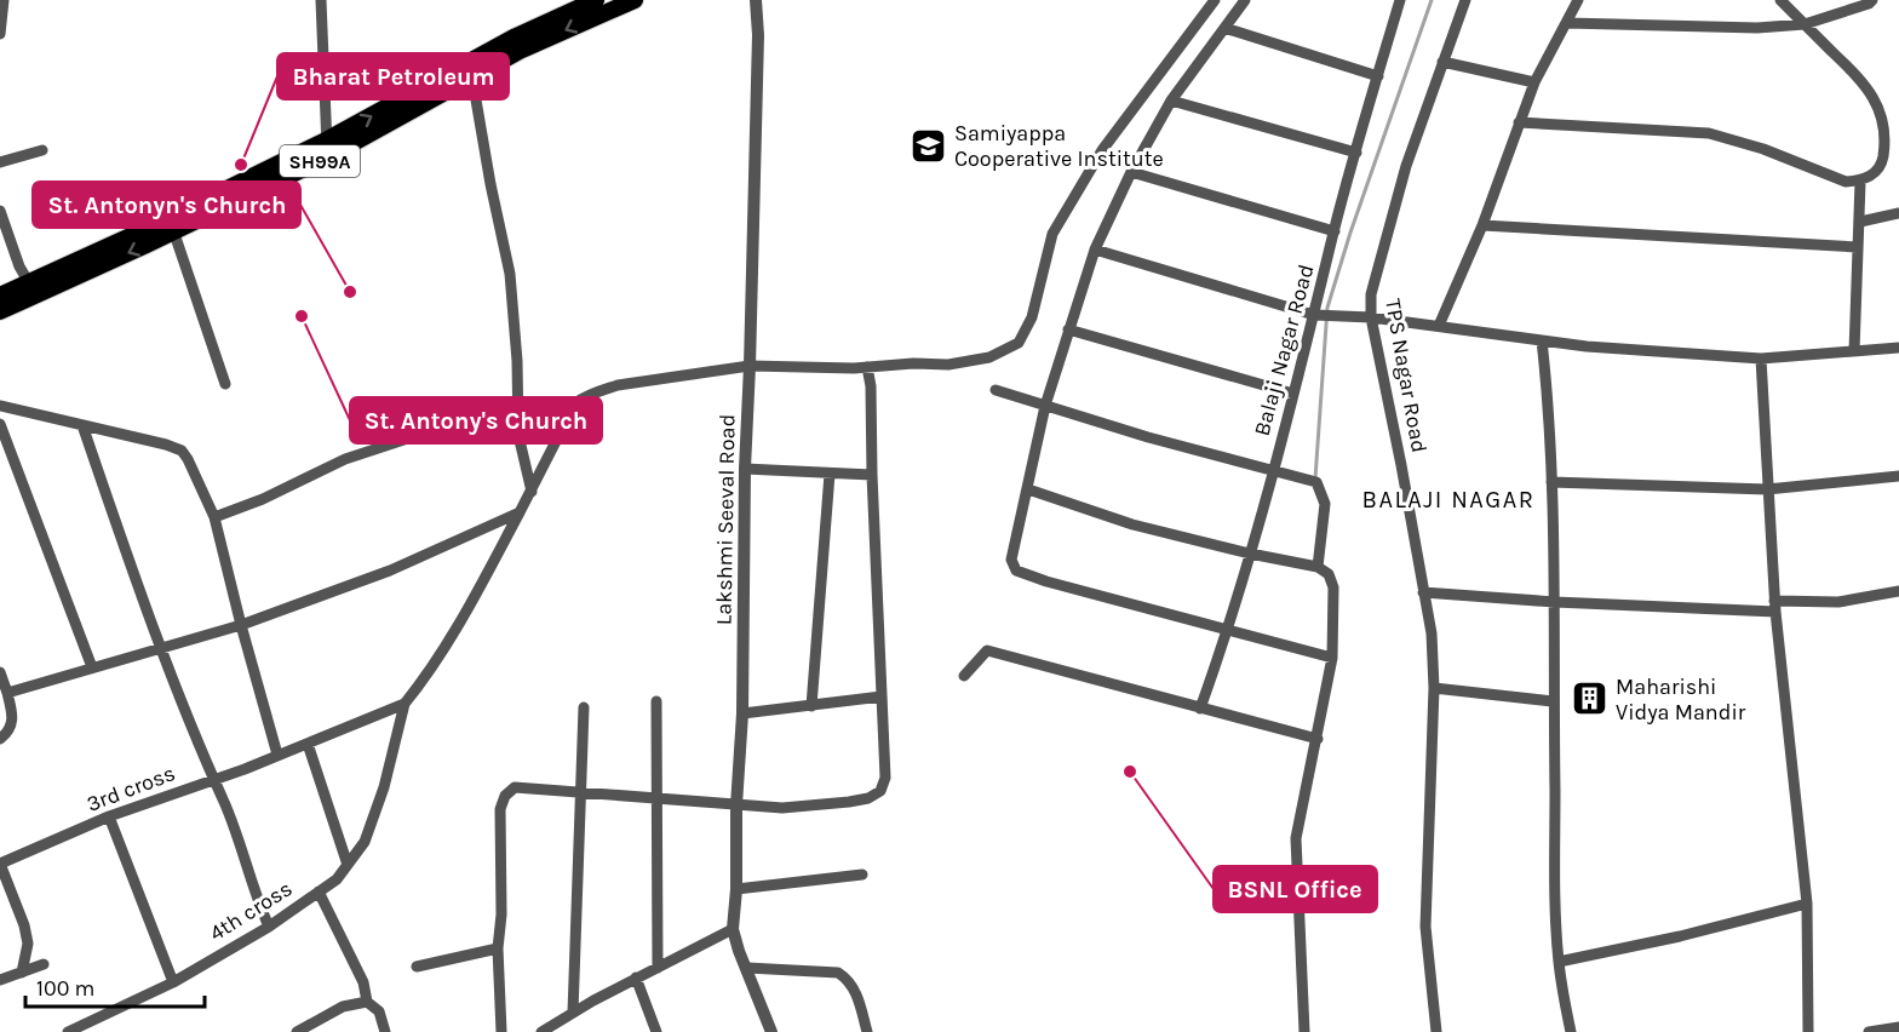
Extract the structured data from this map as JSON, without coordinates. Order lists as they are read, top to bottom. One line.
{"streets":{"main road":["SH99A"],"street":["Balaji Nagar Road","TPS Nagar Road","Lakshmi Seeval Road","3rd cross","4th cross"]},"crossings":[["3rd cross","4th cross"]],"districts":["BALAJI NAGAR"],"places":{"school or university":["Samiyappa Cooperative Institute"],"other":["Bharat Petroleum","St. Antonyn's Church","St. Antony's Church","BSNL Office"],"building":["Maharishi Vidya Mandir"]},"scale_bar":"100 m"}
